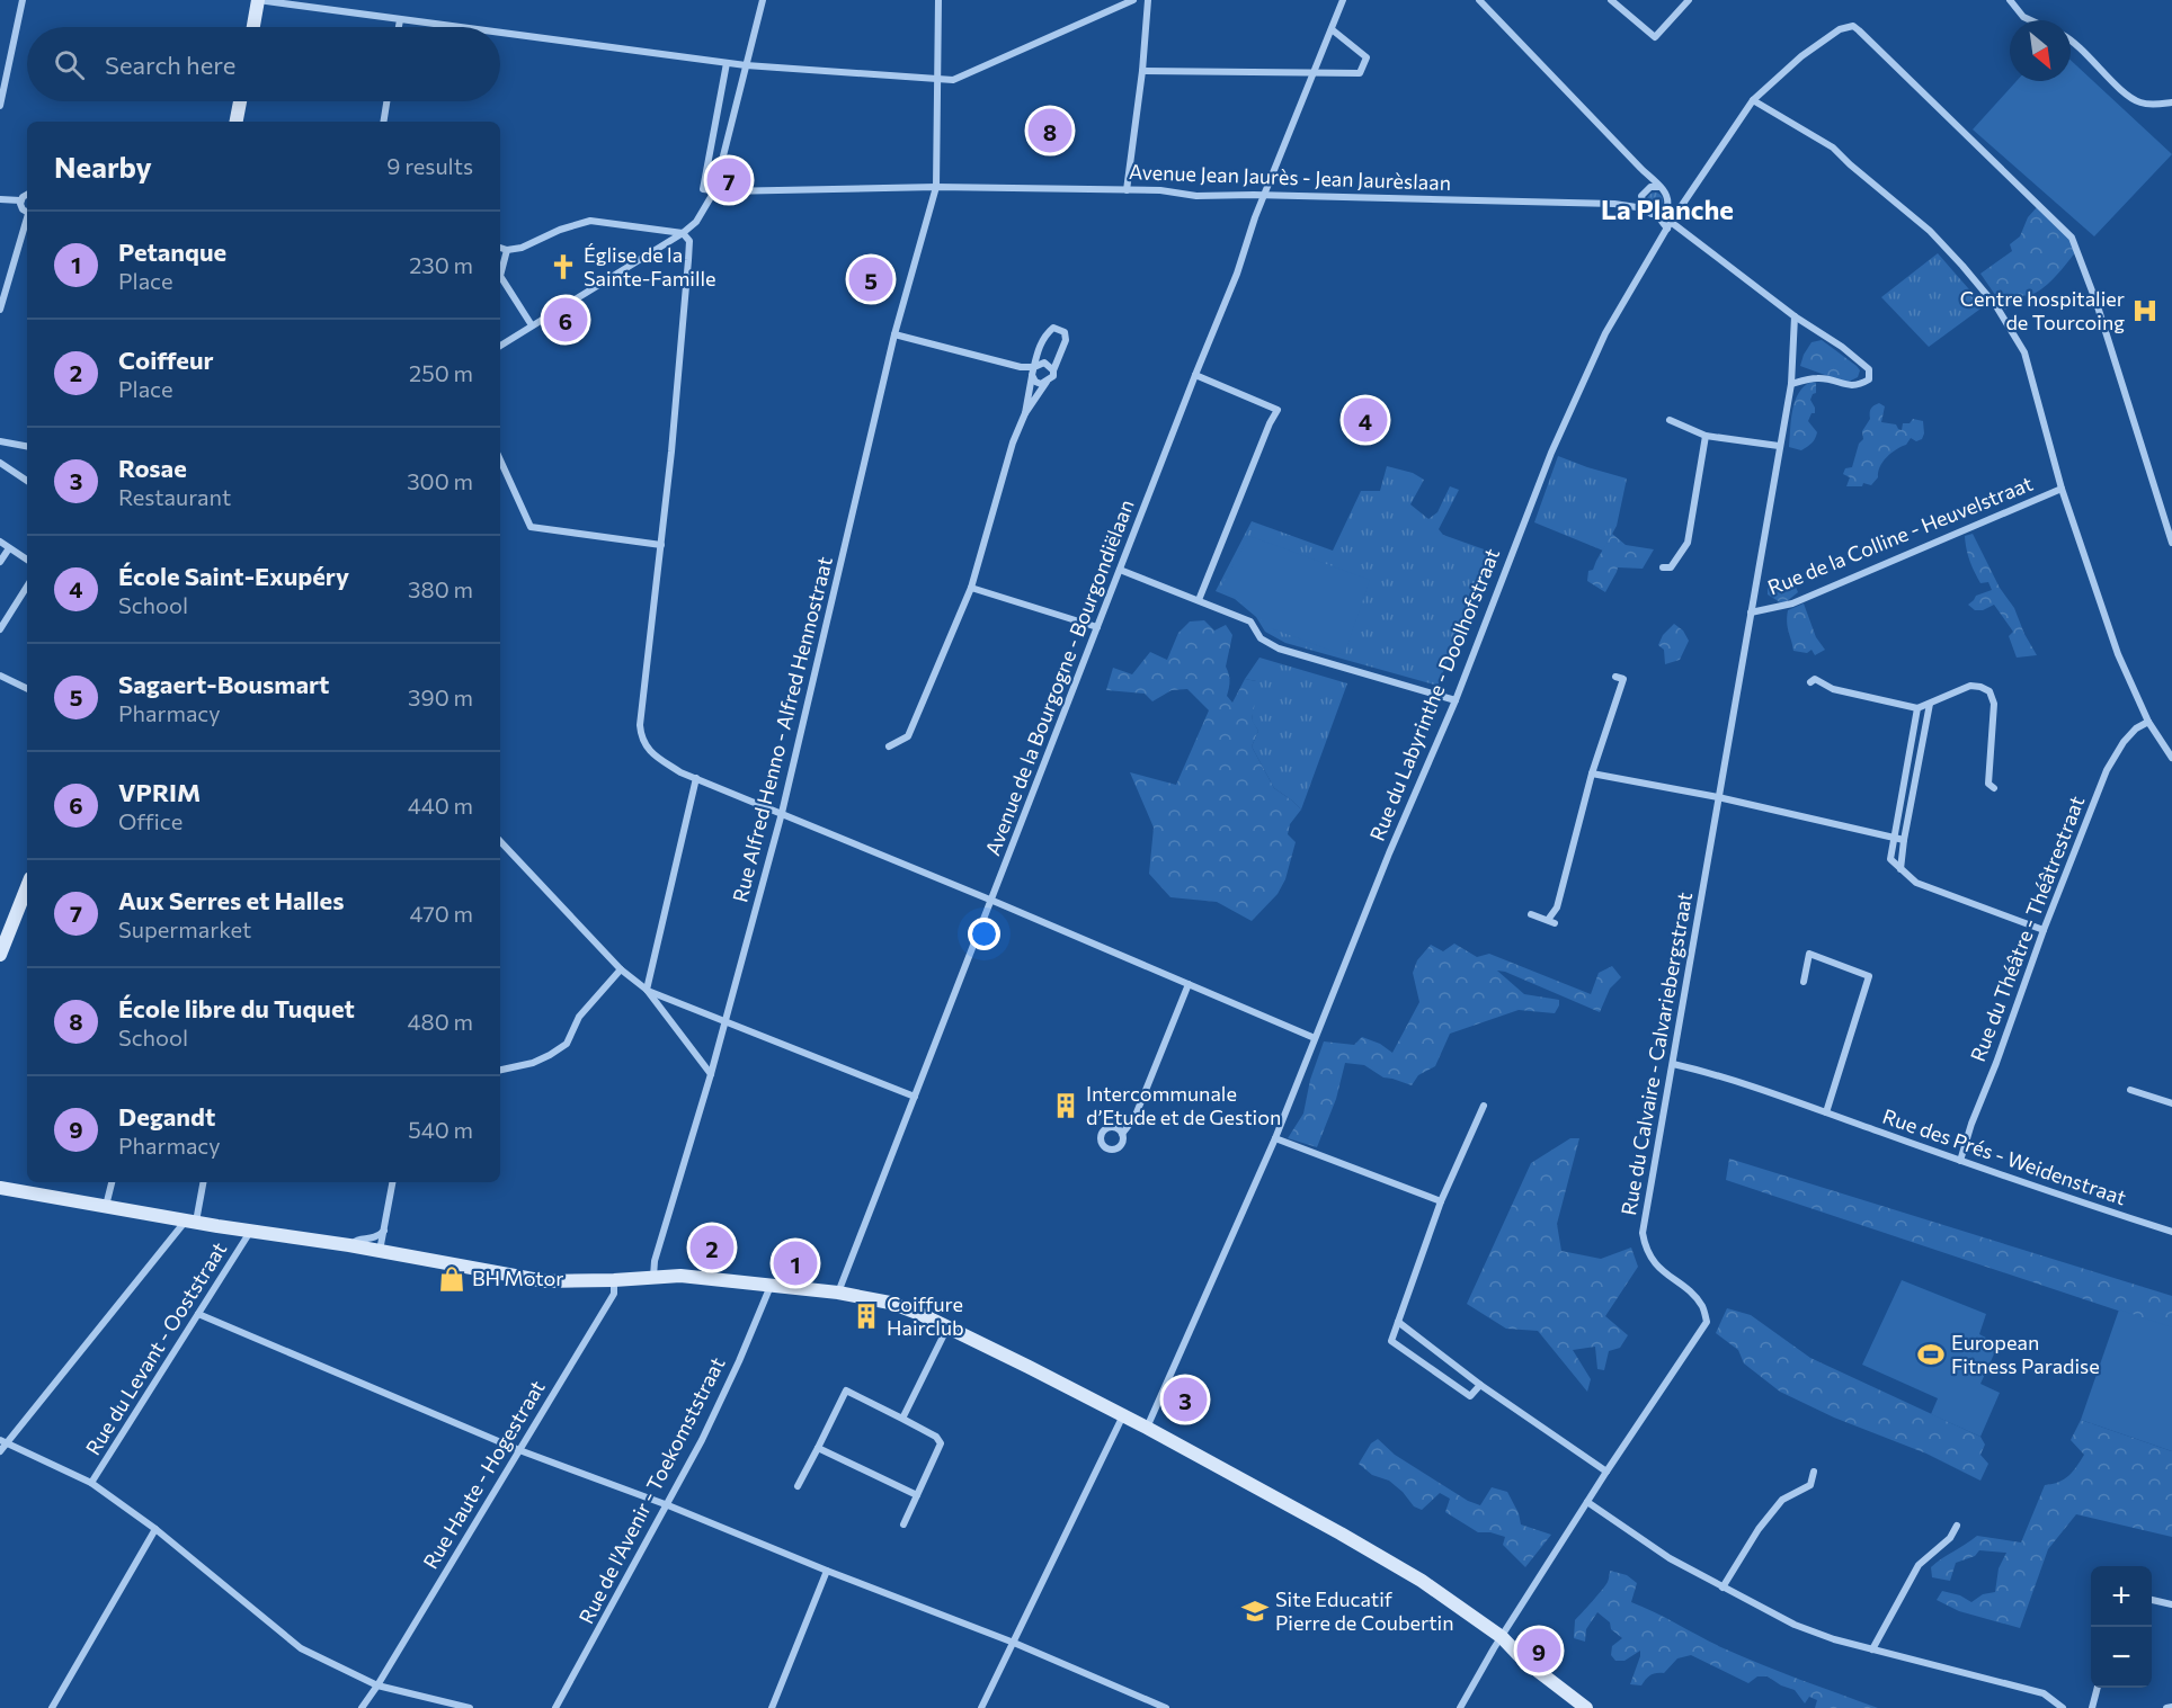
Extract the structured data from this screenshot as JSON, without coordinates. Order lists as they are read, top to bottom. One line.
{"streets":{"street":["Avenue Jean Jaurès - Jean Jaurèslaan","Rue de la Colline - Heuvelstraat","Avenue de la Bourgogne - Bourgondiëlaan","Rue du Labyrinthe - Doolhofstraat","Rue Alfred Henno - Alfred Hennostraat","Rue du Théâtre - Théâtrestraat","Rue du Calvaire - Calvariebergstraat","Rue des Prés - Weidenstraat","Rue du Levant - Ooststraat","Rue Haute - Hogestraat","Rue de l'Avenir - Toekomststraat"]},"crossings":[["Avenue Jean Jaurès - Jean Jaurèslaan","Avenue de la Bourgogne - Bourgondiëlaan"],["Avenue Jean Jaurès - Jean Jaurèslaan","Rue Alfred Henno - Alfred Hennostraat"],["Rue de la Colline - Heuvelstraat","Rue du Calvaire - Calvariebergstraat"],["Rue du Théâtre - Théâtrestraat","Rue des Prés - Weidenstraat"],["Rue du Calvaire - Calvariebergstraat","Rue des Prés - Weidenstraat"]],"districts":["La Planche"],"places":{"church":["Église de la Sainte-Famille"],"hospital":["Centre hospitalier de Tourcoing"],"building":["Intercommunale d’Etude et de Gestion","Coiffure Hairclub"],"shop":["BH Motor"],"sports":["European Fitness Paradise"],"school or university":["Site Educatif Pierre de Coubertin"]},"north":"bottom right","page":{"search":"Search here","pins":["8","7","5","6","4","2","1","3","9"],"heading":["Nearby","9 results"],"list":[{"mark":"1","name":"Petanque","note":"Place","value":"230 m"},{"mark":"2","name":"Coiffeur","note":"Place","value":"250 m"},{"mark":"3","name":"Rosae","note":"Restaurant","value":"300 m"},{"mark":"4","name":"École Saint-Exupéry","note":"School","value":"380 m"},{"mark":"5","name":"Sagaert-Bousmart","note":"Pharmacy","value":"390 m"},{"mark":"6","name":"VPRIM","note":"Office","value":"440 m"},{"mark":"7","name":"Aux Serres et Halles","note":"Supermarket","value":"470 m"},{"mark":"8","name":"École libre du Tuquet","note":"School","value":"480 m"},{"mark":"9","name":"Degandt","note":"Pharmacy","value":"540 m"}],"map_buttons":["+","−"]}}
